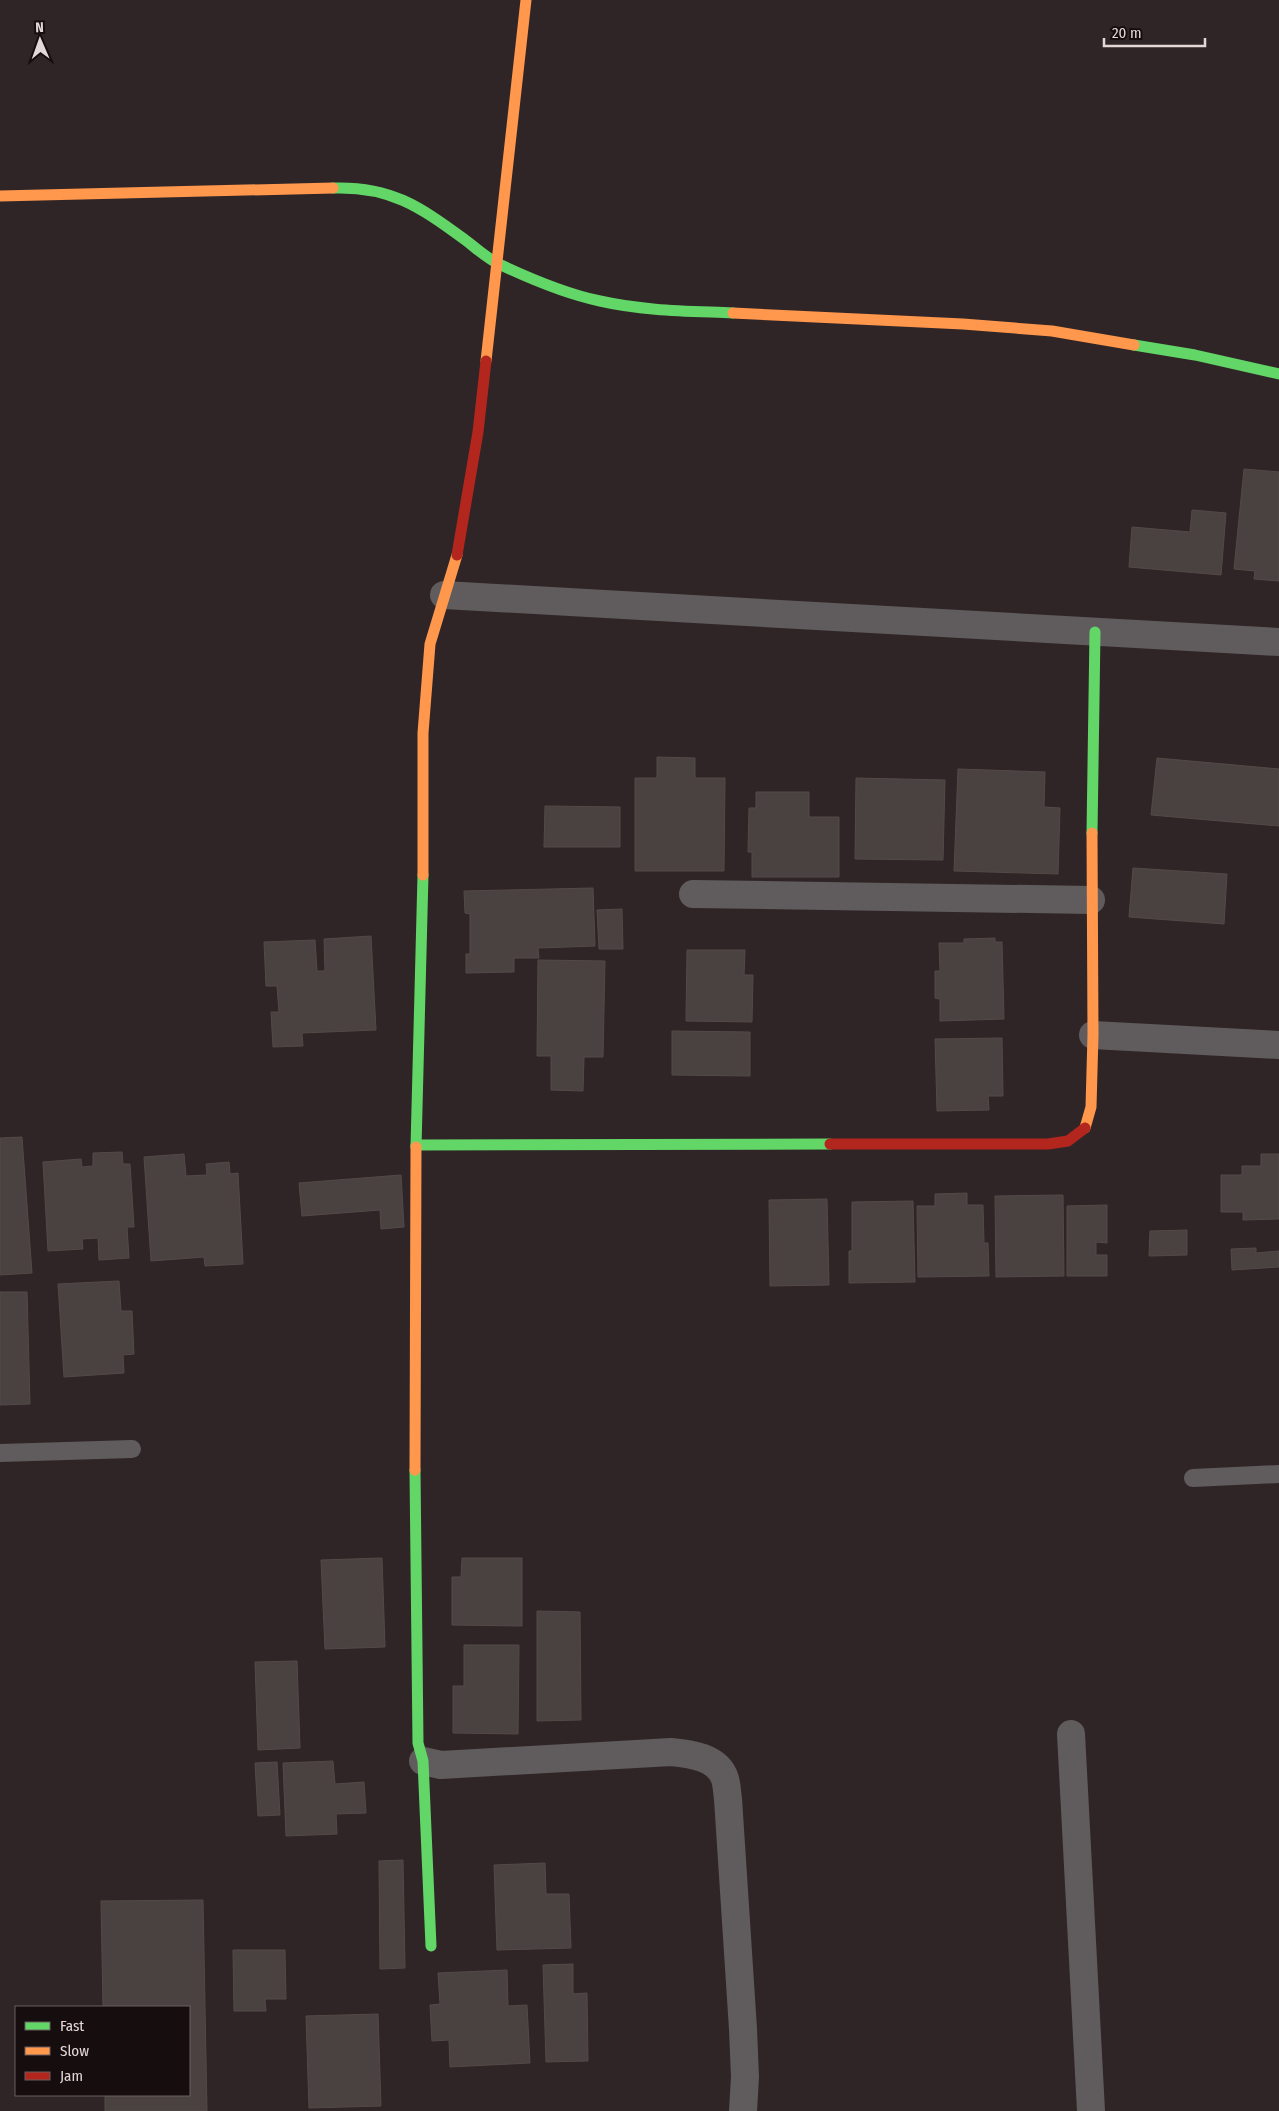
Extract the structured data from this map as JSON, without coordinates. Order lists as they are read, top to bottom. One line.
{"legend":["Fast","Slow","Jam"],"scale_bar":"20 m","north":"top"}
